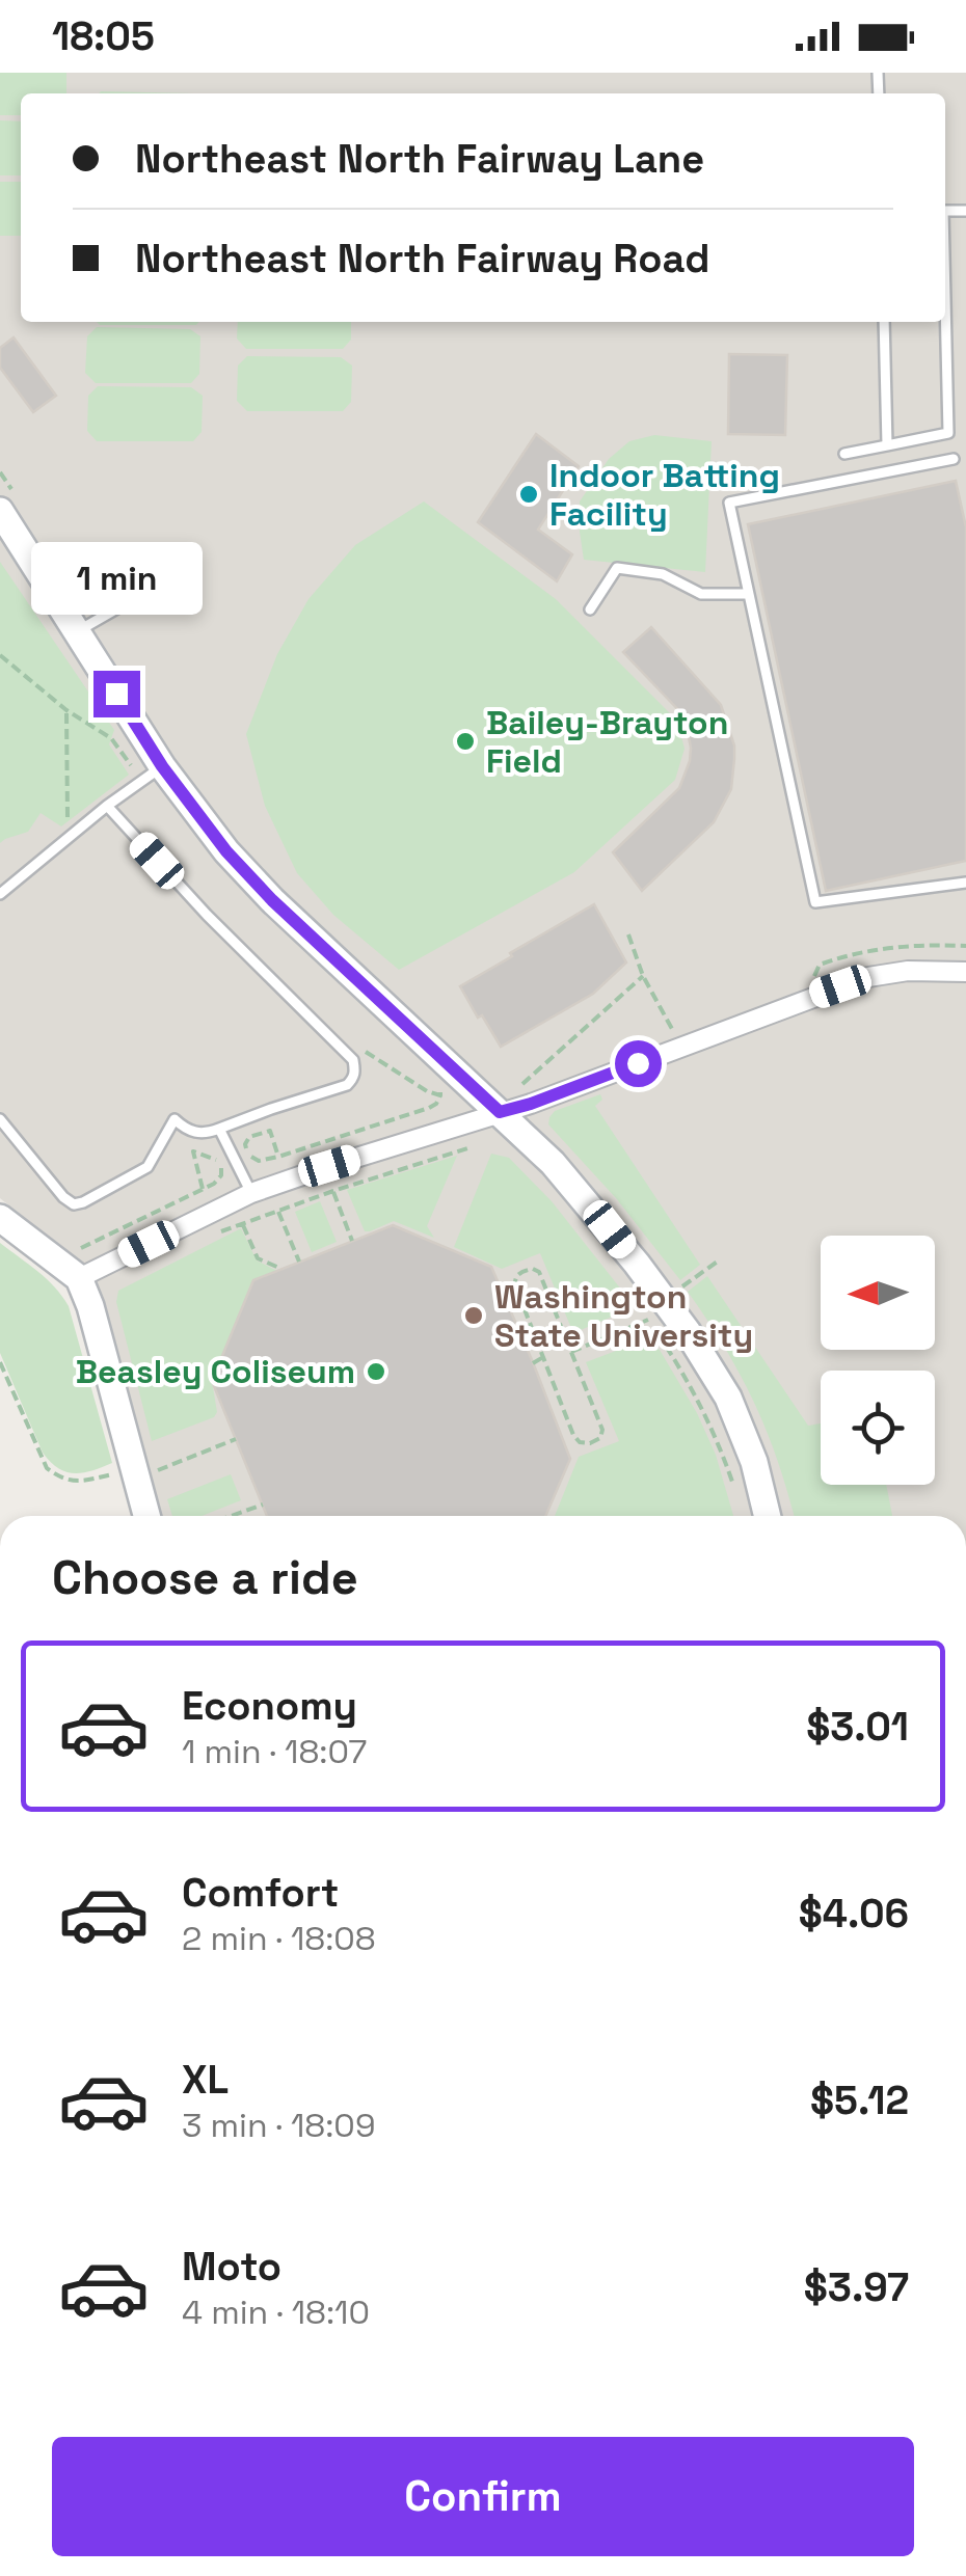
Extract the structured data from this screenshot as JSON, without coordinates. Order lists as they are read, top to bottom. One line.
{"places":["Indoor Batting Facility","Bailey-Brayton Field","Washington State University","Beasley Coliseum"],"north":"left","page":{"status":"18:05","banner":["Northeast North Fairway Lane","Northeast North Fairway Road"],"bubble":"1 min","heading":"Choose a ride","list":[{"name":"Economy","note":"1 min · 18:07","value":"$3.01"},{"name":"Comfort","note":"2 min · 18:08","value":"$4.06"},{"name":"XL","note":"3 min · 18:09","value":"$5.12"},{"name":"Moto","note":"4 min · 18:10","value":"$3.97"}],"buttons":"Confirm"}}
